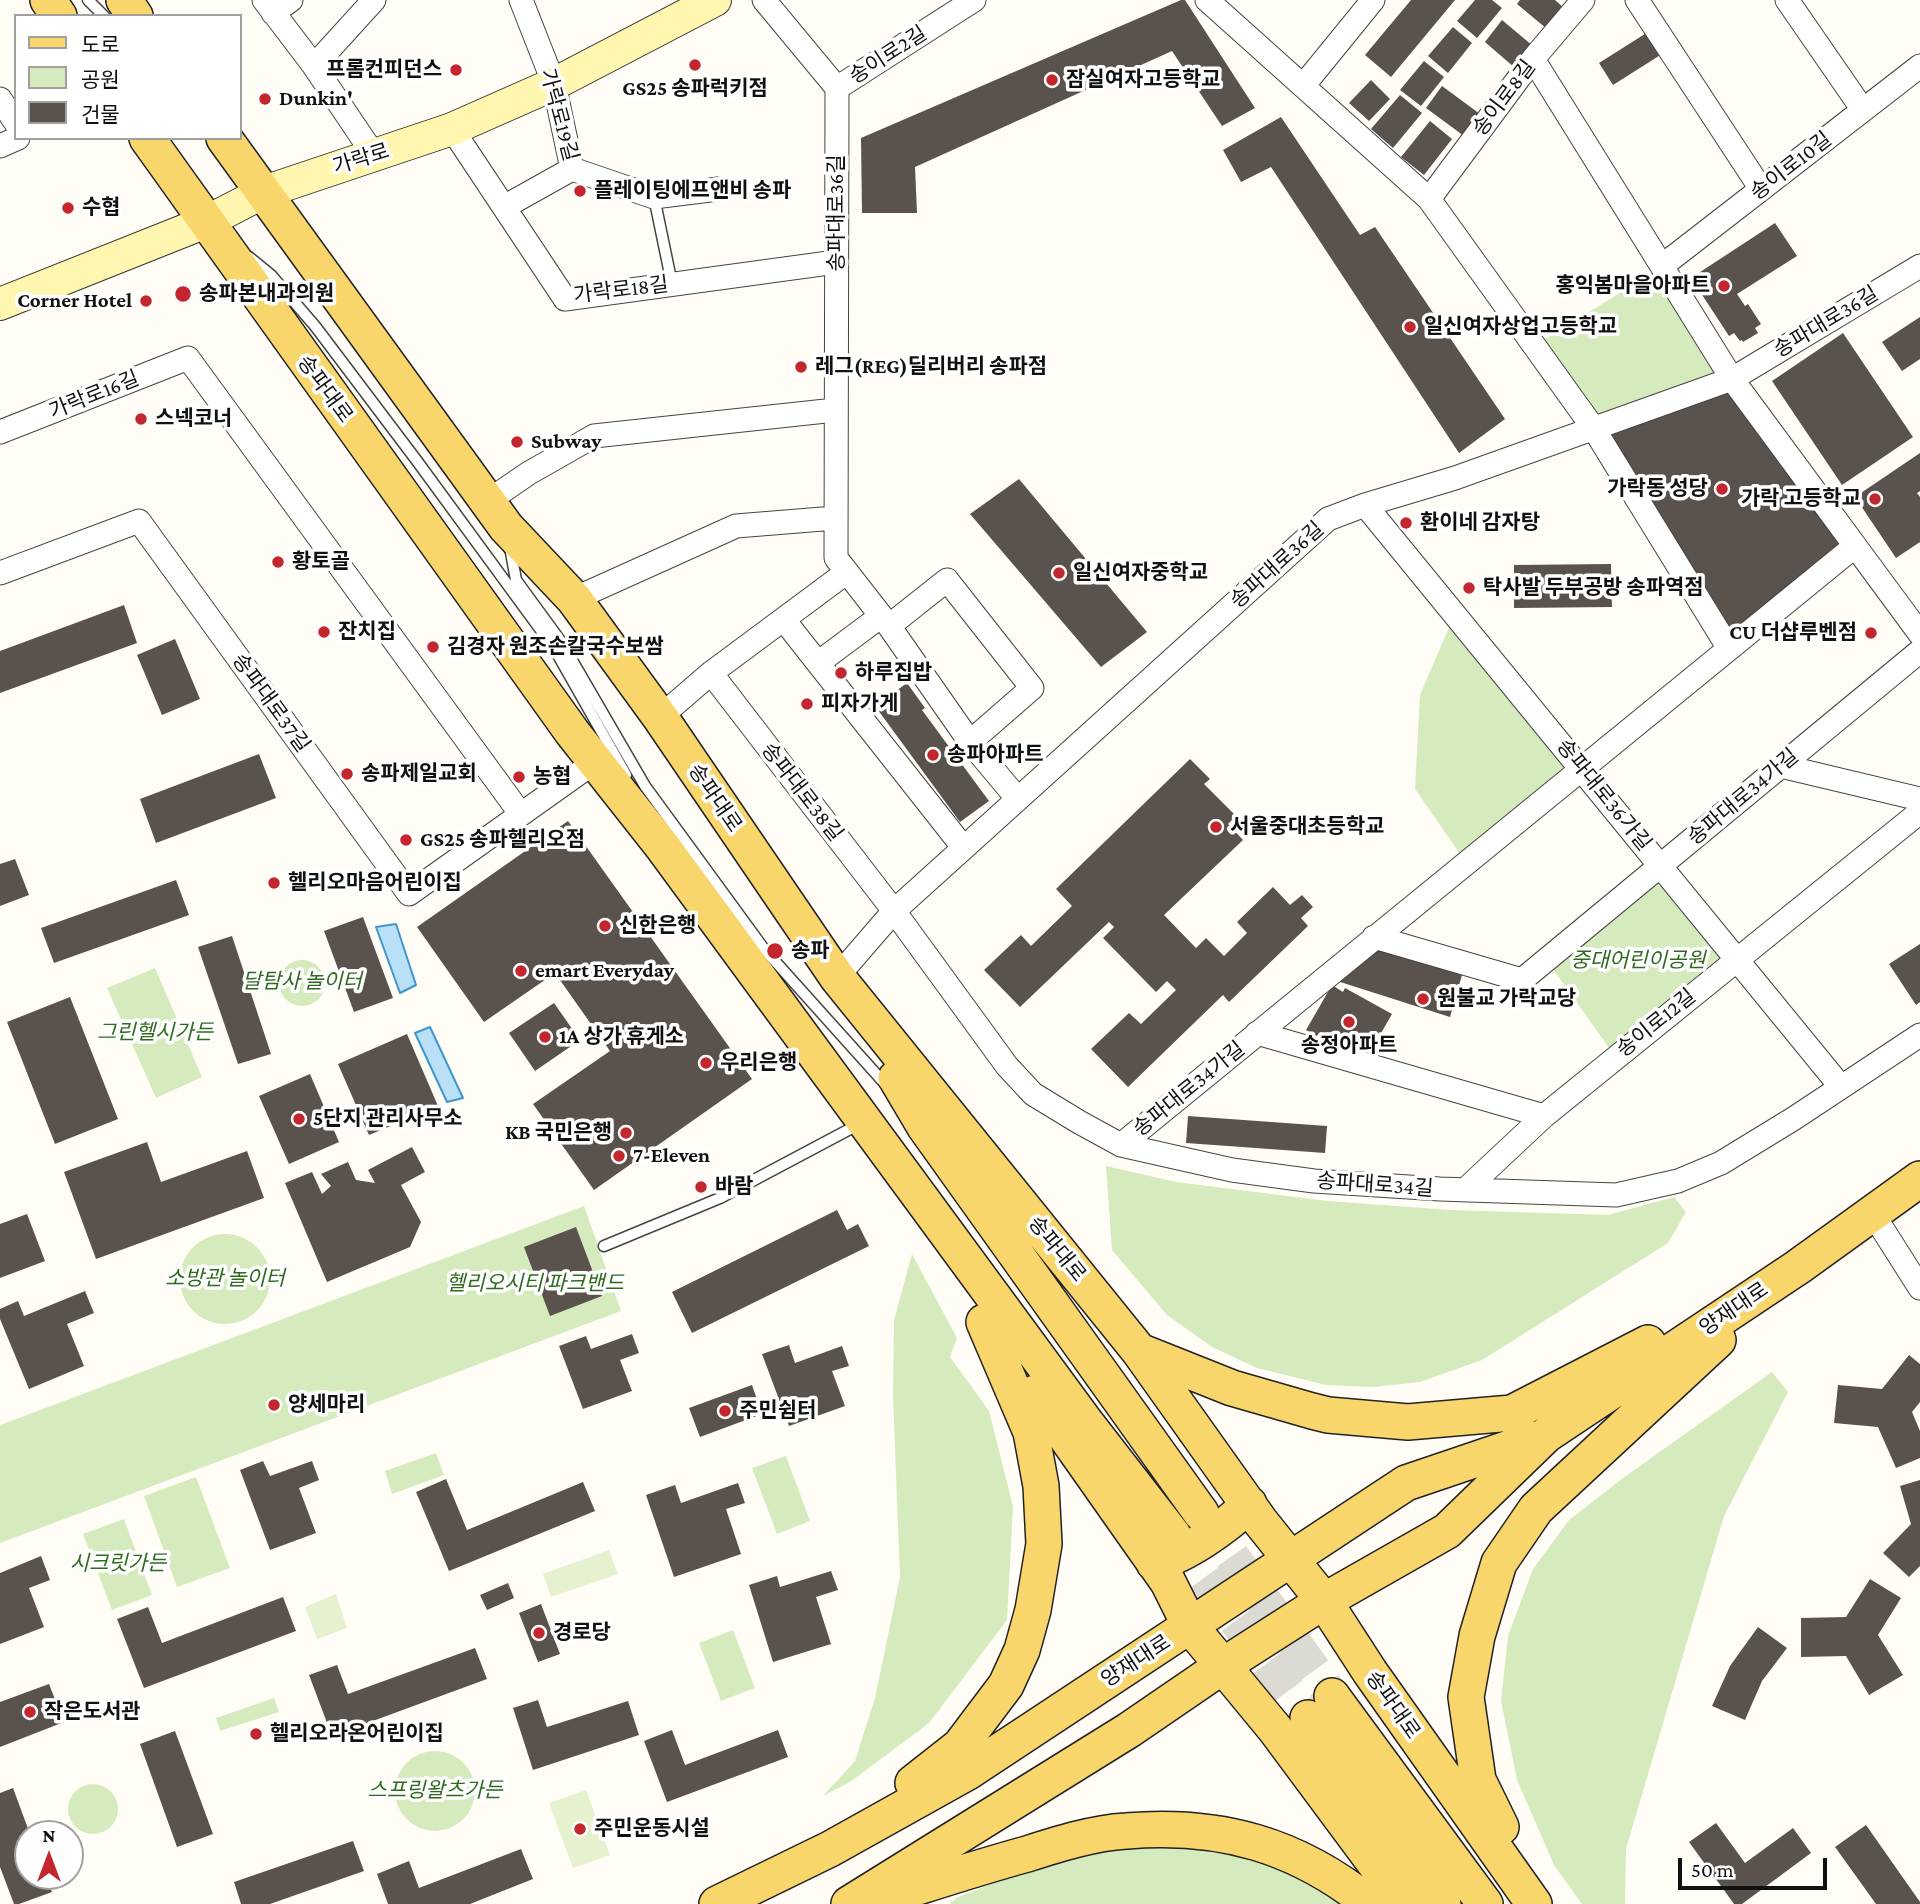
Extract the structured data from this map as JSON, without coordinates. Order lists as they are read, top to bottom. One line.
{"streets":{"main road":["송파대로","양재대로"],"street":["송이로2길","송이로8길","가락로19길","가락로","송이로10길","송파대로36길","가락로18길","가락로16길","송파대로37길","송파대로38길","송파대로36가길","송파대로34가길","송이로12길","송파대로34길"]},"crossings":[["송이로2길","송파대로36길"],["가락로19길","가락로"],["가락로","가락로18길"],["가락로","송파대로"],["송파대로36길","가락로18길"],["송파대로36길","송파대로"],["송파대로36길","송파대로38길"],["송파대로36길","송파대로36가길"],["송파대로36길","송파대로34길"],["송파대로","송파대로37길"],["송파대로","양재대로"],["가락로16길","송파대로37길"],["송파대로38길","송파대로34길"],["송파대로36가길","송파대로34가길"],["송파대로36가길","송이로12길"],["송파대로36가길","송파대로34길"],["송파대로34가길","송이로12길"],["송파대로34가길","송파대로34길"],["송이로12길","송파대로34길"]],"parks":["중대어린이공원","달탐사 놀이터","그린헬시가든","소방관 놀이터","헬리오시티 파크밴드","시크릿가든","스프링왈츠가든"],"places":["GS25 송파럭키점","프롬컨피던스","잠실여자고등학교","Dunkin'","플레이팅에프앤비 송파","수협","홍익봄마을아파트","송파본내과의원","Corner Hotel","일신여자상업고등학교","레그(REG)딜리버리 송파점","스넥코너","Subway","가락동 성당","가락 고등학교","환이네 감자탕","황토골","일신여자중학교","탁사발 두부공방 송파역점","잔치집","CU 더샵루벤점","김경자 원조손칼국수보쌈","하루집밥","피자가게","송파아파트","송파제일교회","농협","서울중대초등학교","GS25 송파헬리오점","헬리오마음어린이집","신한은행","송파","emart Everyday","원불교 가락교당","송정아파트","1A 상가 휴게소","우리은행","5단지 관리사무소","KB 국민은행","7-Eleven","바람","양세마리","주민쉼터","경로당","작은도서관","헬리오라온어린이집","주민운동시설"],"legend":["도로","공원","건물"],"scale_bar":"50 m","north":"top"}
